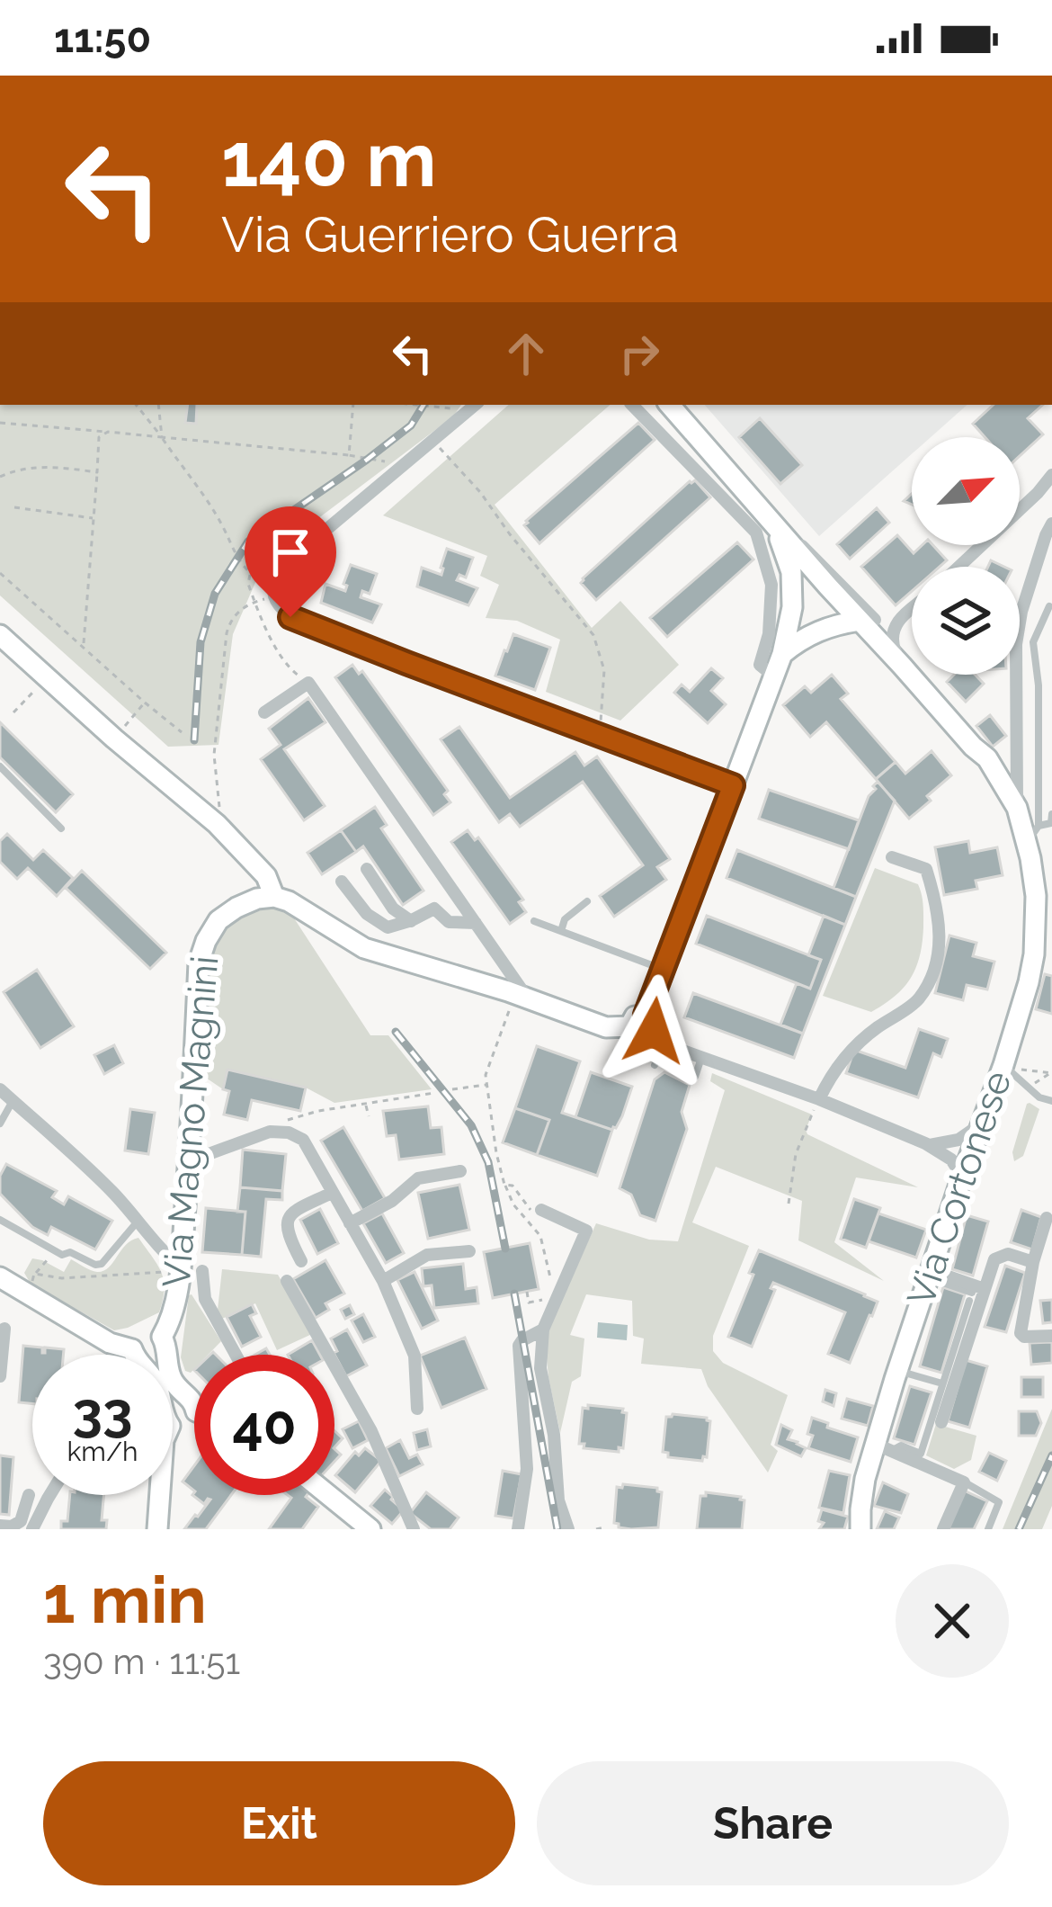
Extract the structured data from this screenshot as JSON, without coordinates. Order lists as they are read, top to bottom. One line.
{"streets":{"street":["Via Magno Magnini","Via Cortonese"]},"north":"top right","page":{"status":"11:50","turn":["140 m","Via Guerriero Guerra"],"speed":"33 km/h","limit":"40","heading":["1 min","390 m · 11:51"],"buttons":["Exit","Share"]}}
